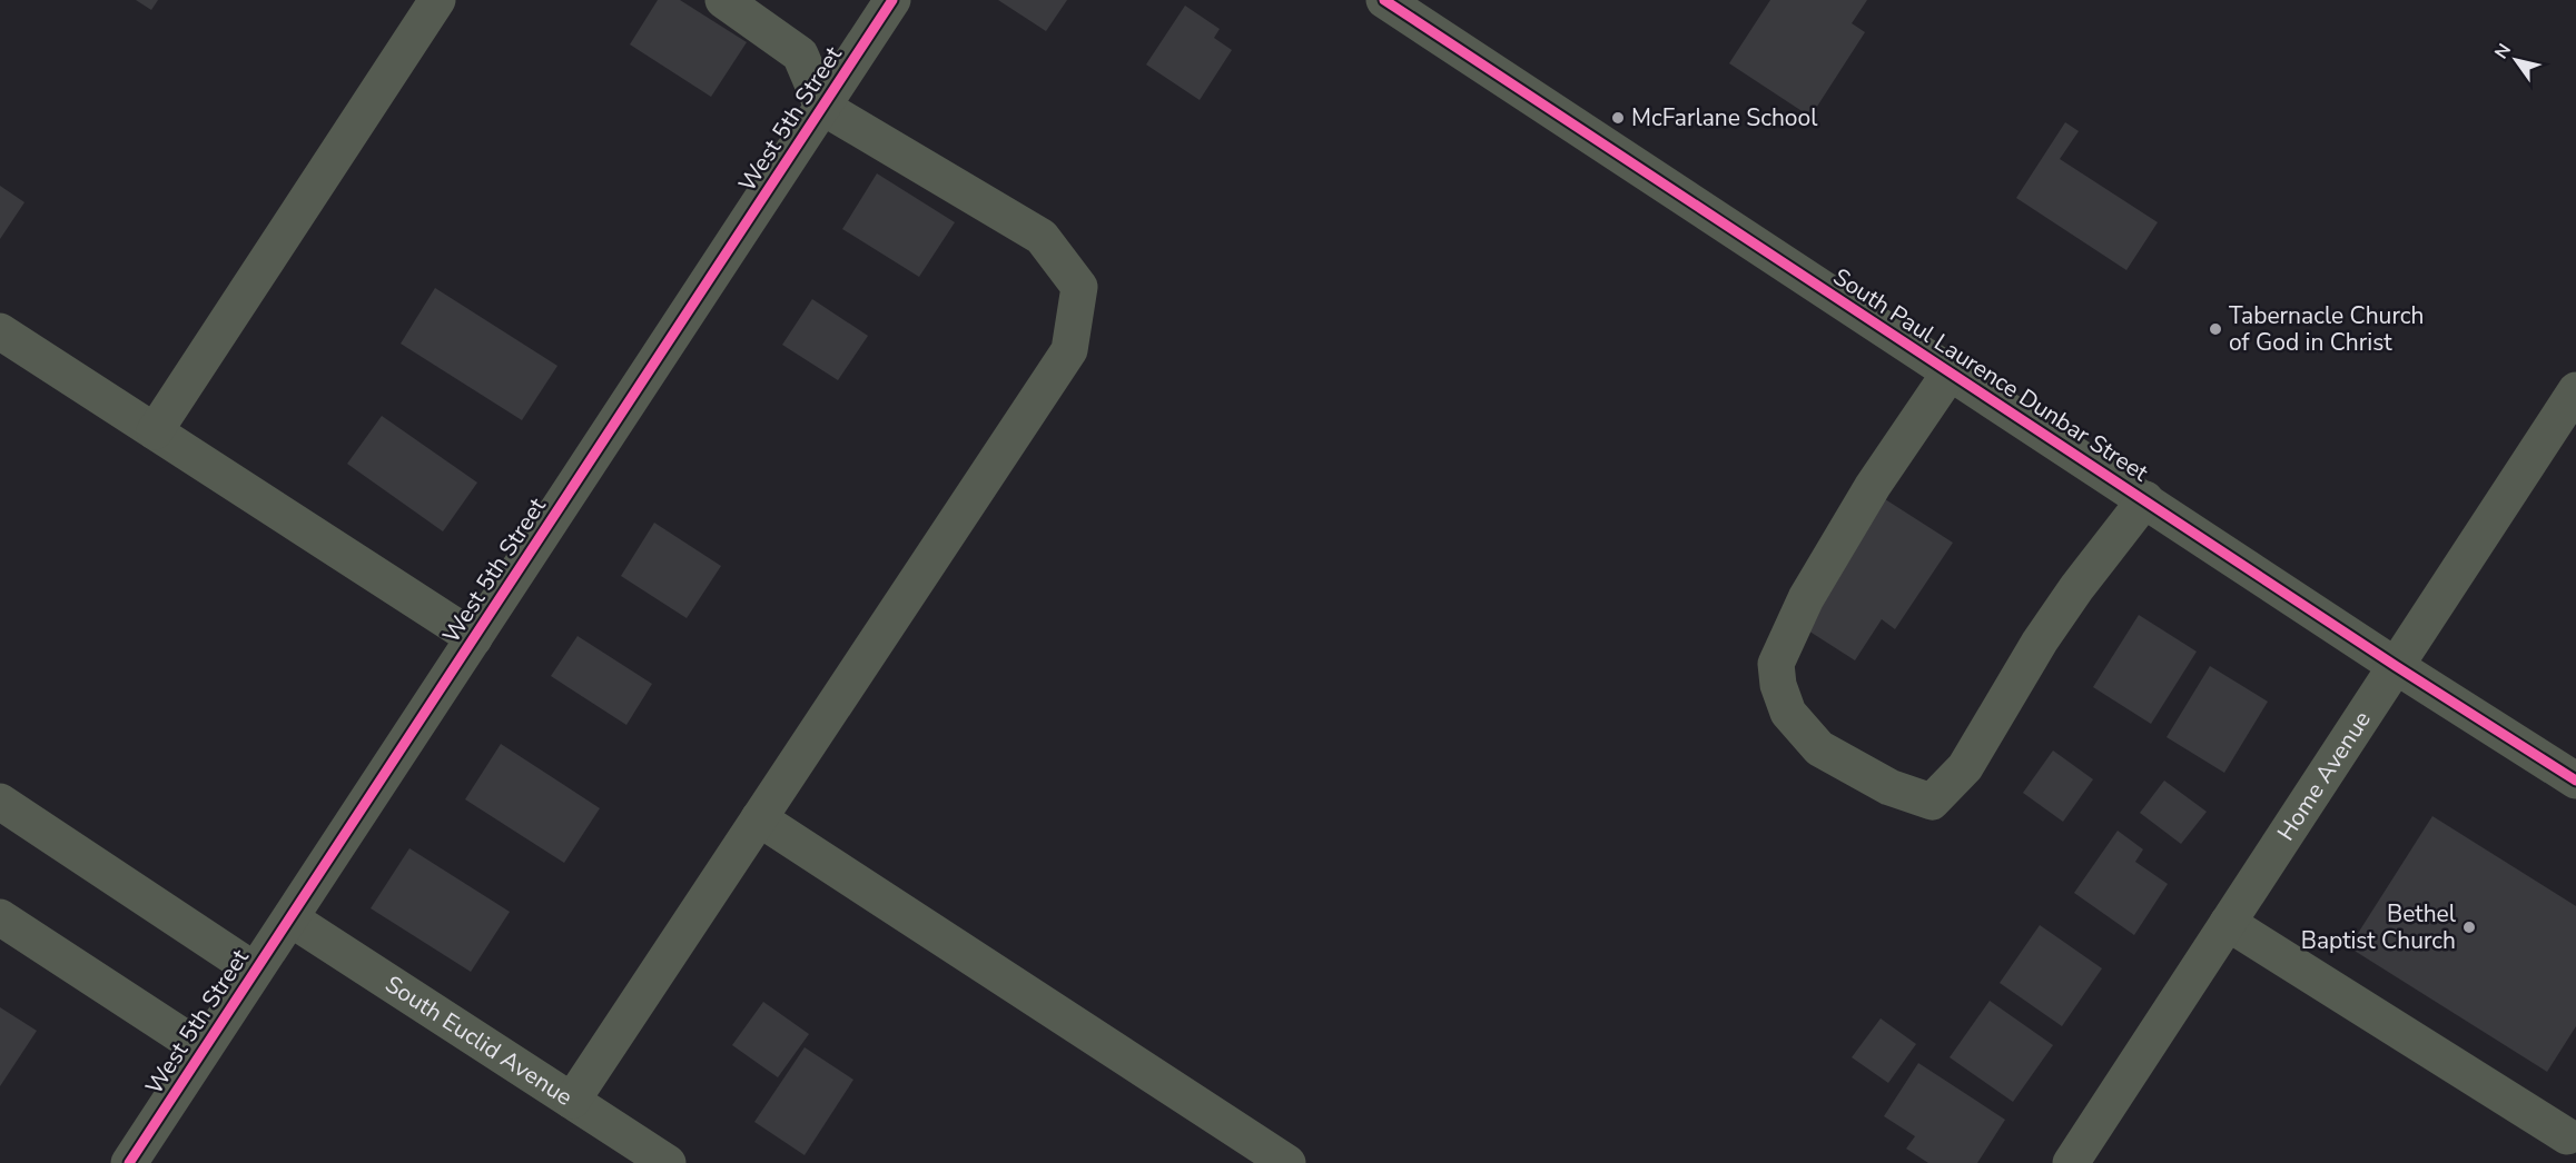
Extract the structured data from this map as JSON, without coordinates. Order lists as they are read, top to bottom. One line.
{"streets":{"street":["West 5th Street","South Paul Laurence Dunbar Street","Home Avenue","South Euclid Avenue"]},"crossings":[["West 5th Street","South Euclid Avenue"],["South Paul Laurence Dunbar Street","Home Avenue"]],"places":["McFarlane School","Tabernacle Church of God in Christ","Bethel Baptist Church"],"north":"top left"}
